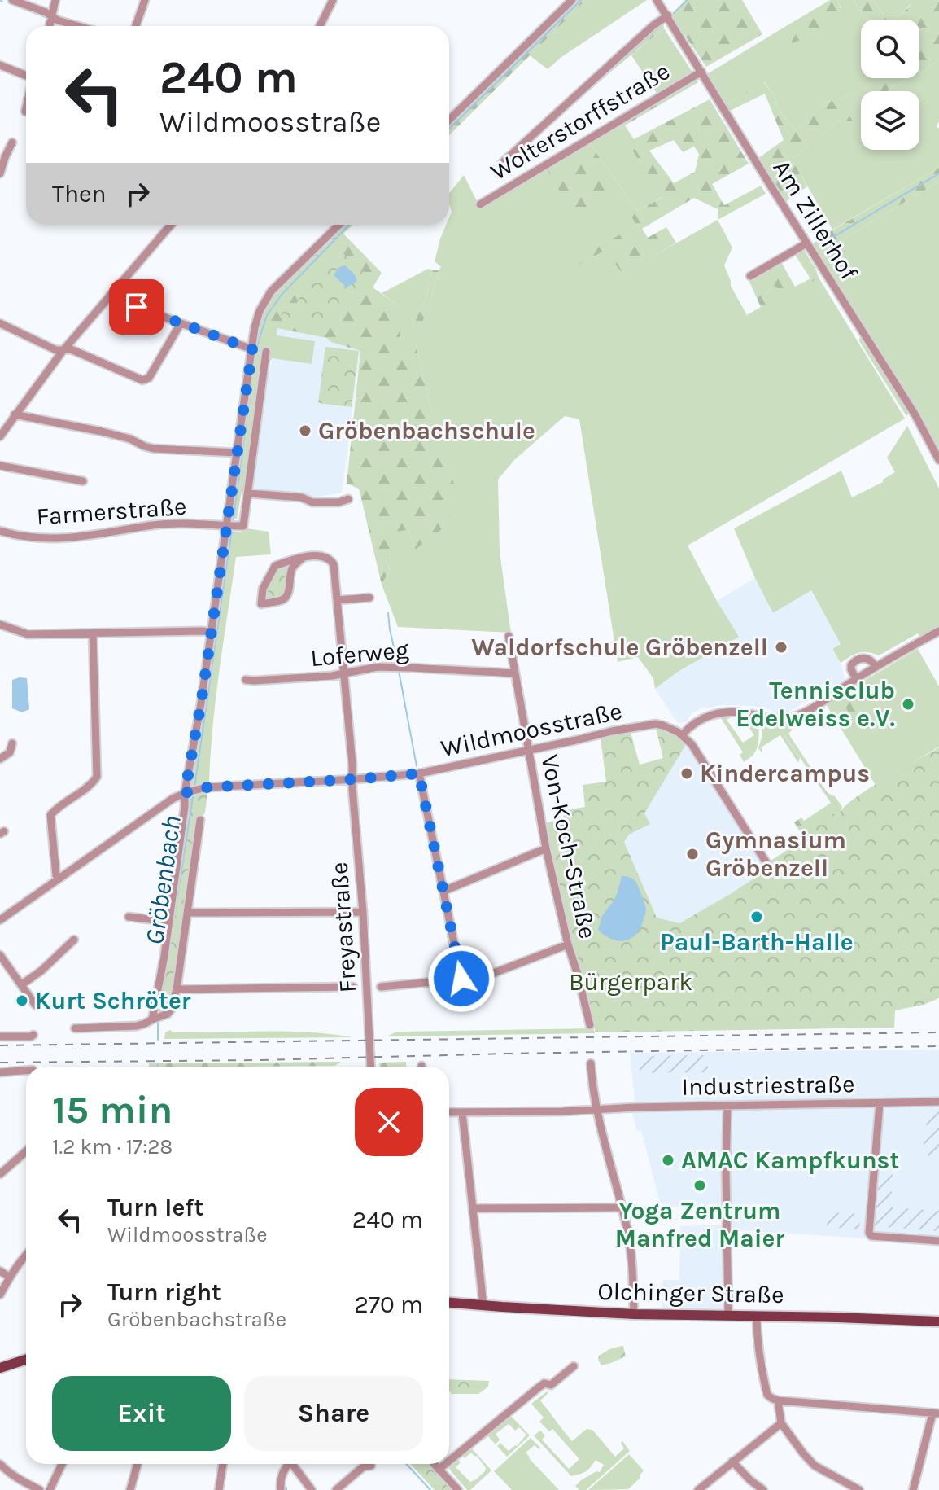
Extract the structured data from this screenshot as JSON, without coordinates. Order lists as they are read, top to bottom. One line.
{"streets":{"main road":["Olchinger Straße"],"street":["Wolterstorffstraße","Am Zillerhof","Farmerstraße","Loferweg","Wildmoosstraße","Von-Koch-Straße","Freyastraße","Industriestraße"]},"crossings":[["Wolterstorffstraße","Am Zillerhof"],["Loferweg","Von-Koch-Straße"],["Loferweg","Freyastraße"],["Wildmoosstraße","Von-Koch-Straße"],["Wildmoosstraße","Freyastraße"]],"water":["Gröbenbach"],"parks":["Bürgerpark"],"places":["Gröbenbachschule","Waldorfschule Gröbenzell","Tennisclub Edelweiss e.V.","Kindercampus","Gymnasium Gröbenzell","Paul-Barth-Halle","Kurt Schröter","AMAC Kampfkunst","Yoga Zentrum Manfred Maier"],"page":{"turn":["240 m","Wildmoosstraße"],"then":"Then","heading":["15 min","1.2 km · 17:28"],"list":[{"name":"Turn left","note":"Wildmoosstraße","value":"240 m"},{"name":"Turn right","note":"Gröbenbachstraße","value":"270 m"}],"buttons":["Exit","Share"]}}
